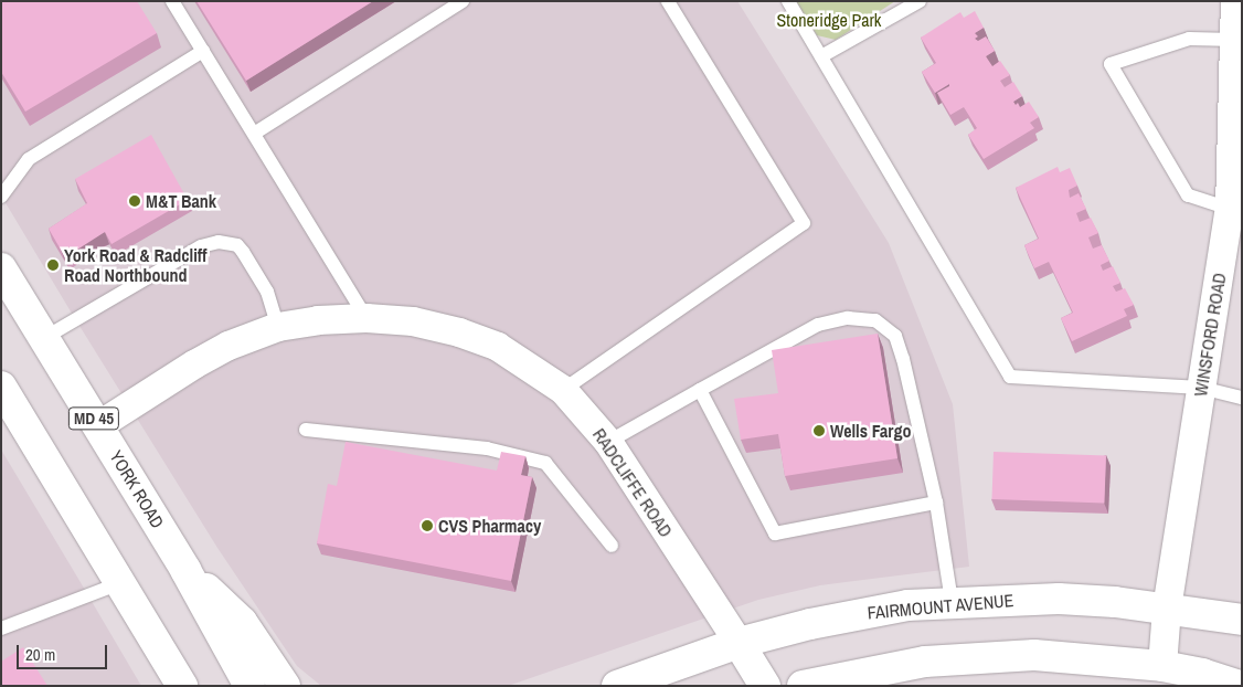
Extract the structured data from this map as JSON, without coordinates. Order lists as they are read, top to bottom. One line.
{"streets":{"main road":["MD 45","YORK ROAD","FAIRMOUNT AVENUE"],"street":["WINSFORD ROAD","RADCLIFFE ROAD"]},"crossings":[["WINSFORD ROAD","FAIRMOUNT AVENUE"],["RADCLIFFE ROAD","YORK ROAD"],["RADCLIFFE ROAD","FAIRMOUNT AVENUE"]],"parks":["Stoneridge Park"],"places":["M&T Bank","York Road & Radcliff Road Northbound","Wells Fargo","CVS Pharmacy"],"scale_bar":"20 m"}
